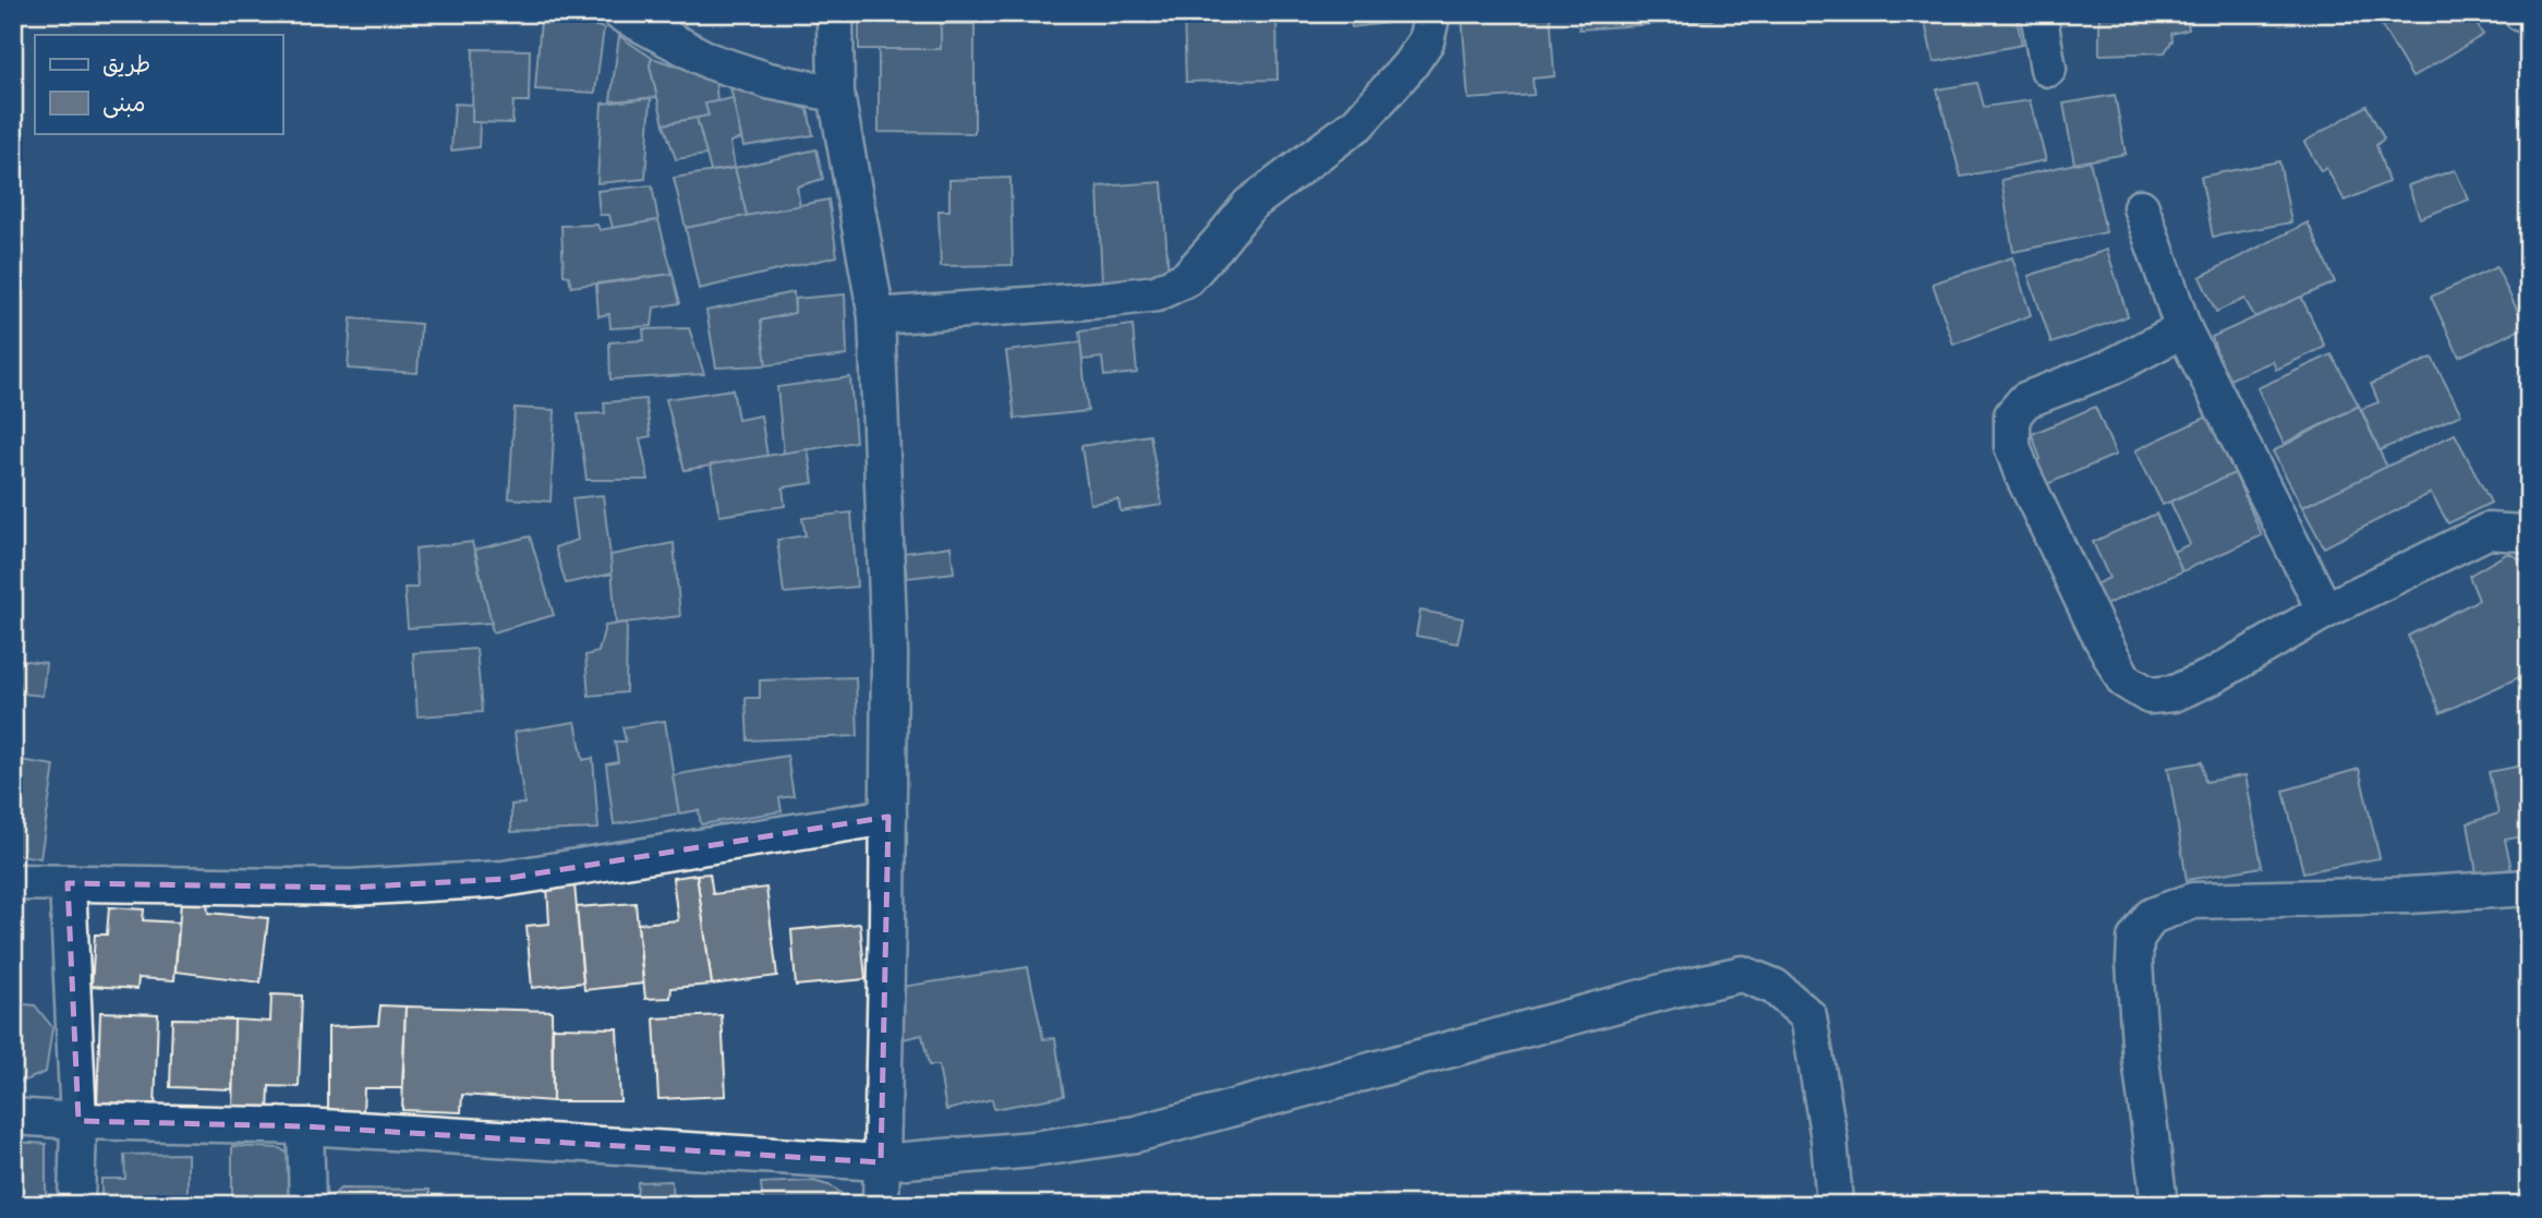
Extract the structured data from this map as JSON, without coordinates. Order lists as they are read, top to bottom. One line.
{"legend":["طريق","مبنى"]}
